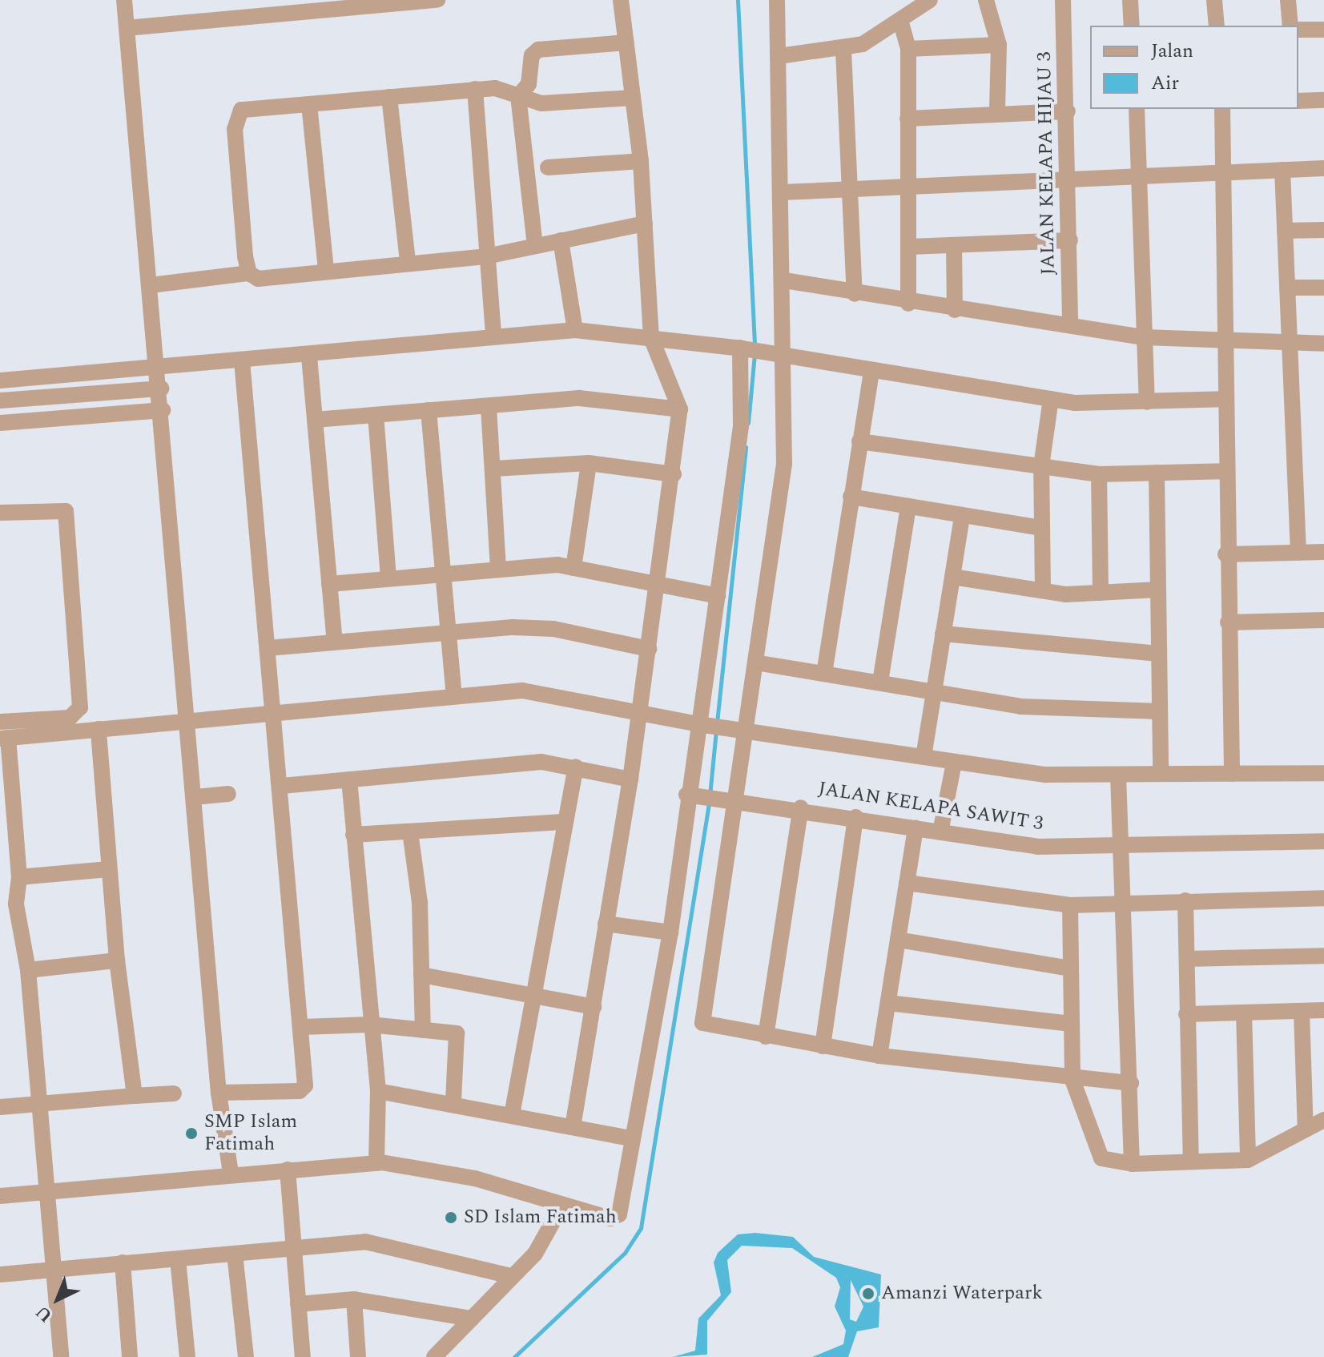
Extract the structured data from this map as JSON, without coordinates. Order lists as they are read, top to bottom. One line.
{"streets":{"street":["JALAN KELAPA HIJAU 3","JALAN KELAPA SAWIT 3"]},"places":["SMP Islam Fatimah","SD Islam Fatimah","Amanzi Waterpark"],"legend":["Jalan","Air"],"north":"bottom left"}
